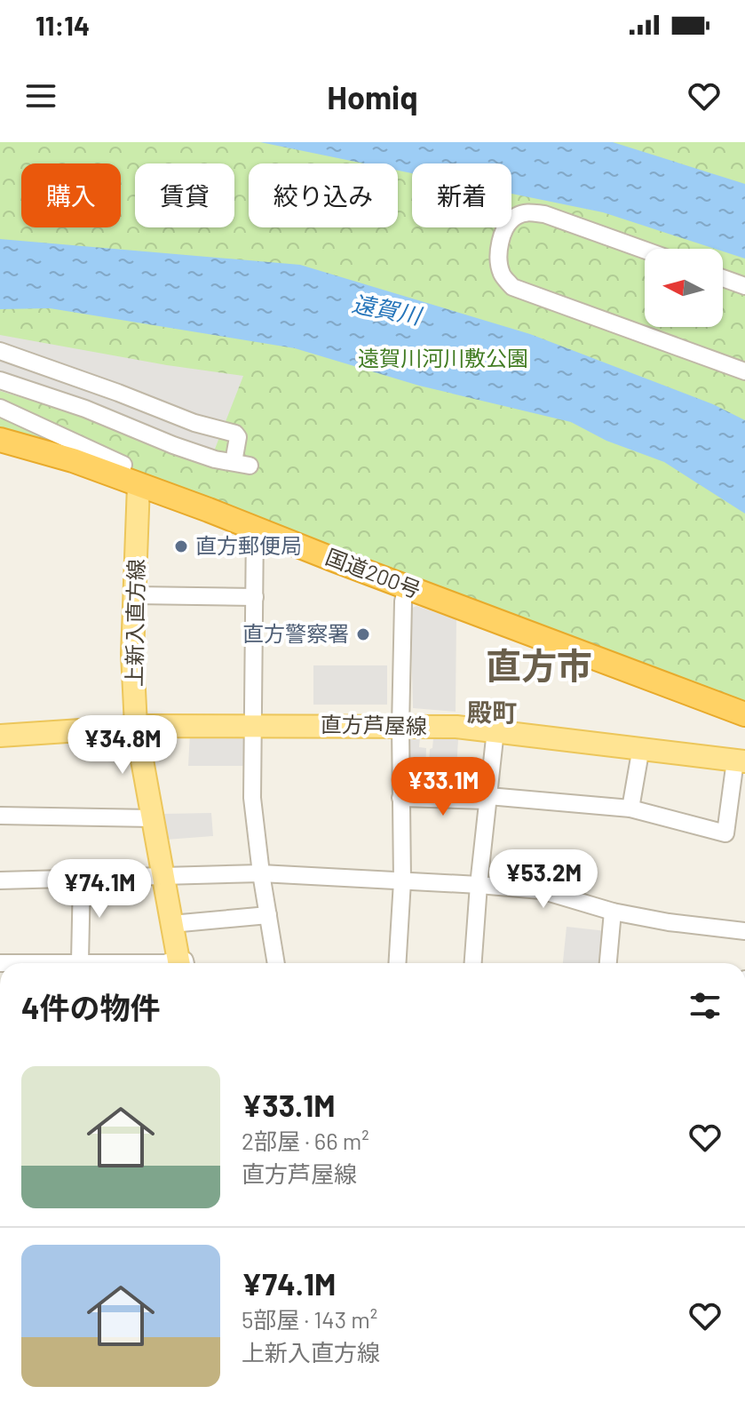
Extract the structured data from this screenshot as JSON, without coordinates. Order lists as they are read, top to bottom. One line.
{"streets":{"highway":["国道200号"],"main road":["上新入直方線","直方芦屋線"]},"crossings":[["国道200号","上新入直方線"],["上新入直方線","直方芦屋線"]],"districts":["直方市","殿町"],"water":["遠賀川"],"parks":["遠賀川河川敷公園"],"places":["直方郵便局","直方警察署"],"north":"left","page":{"status":"11:14","header":"Homiq","chip":["購入","賃貸","絞り込み","新着"],"price":["¥34.8M","¥33.1M","¥53.2M","¥74.1M"],"heading":"4件の物件","list":[{"name":"¥33.1M","note":"2部屋 · 66 m² · 直方芦屋線"},{"name":"¥74.1M","note":"5部屋 · 143 m² · 上新入直方線"}]}}
